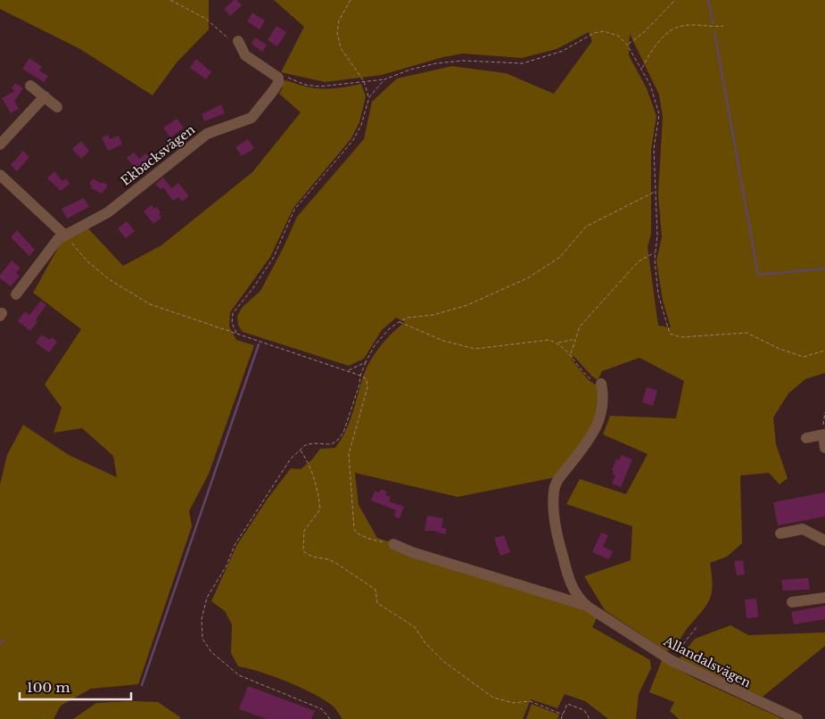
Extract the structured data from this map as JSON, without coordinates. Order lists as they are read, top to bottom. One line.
{"streets":{"street":["Ekbacksvägen","Allandalsvägen"]},"scale_bar":"100 m"}
